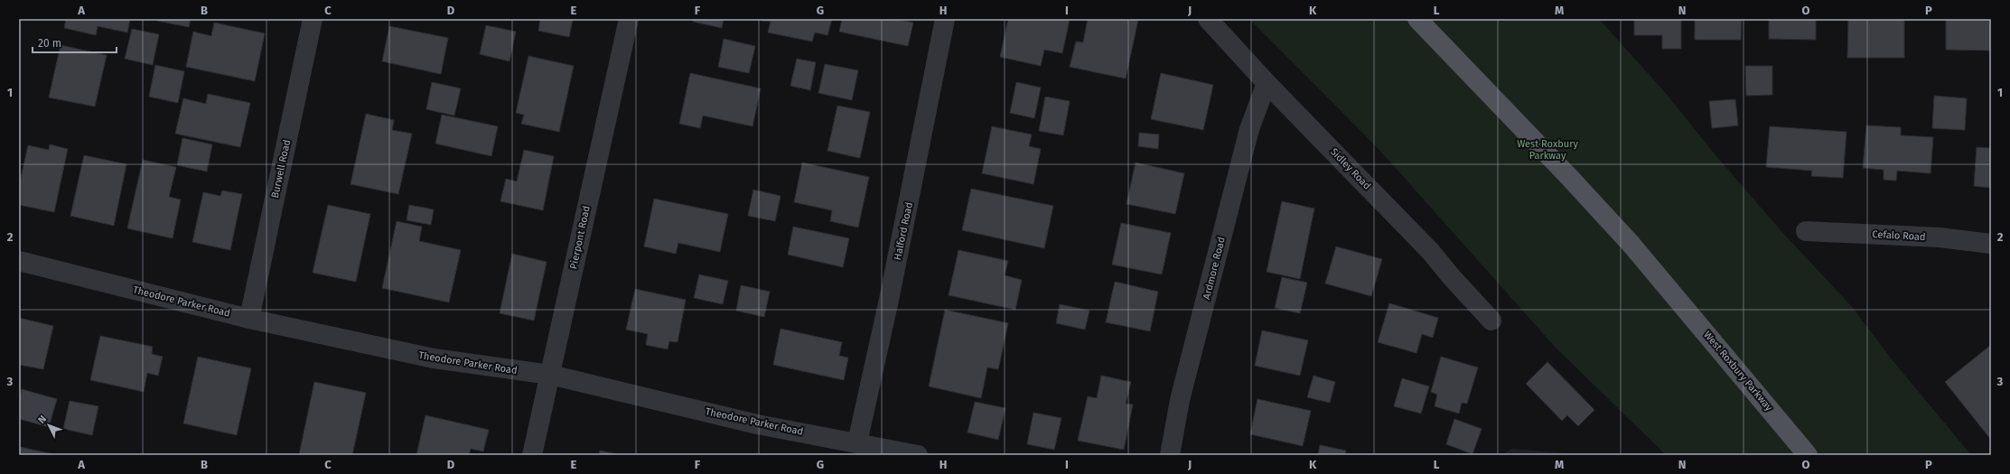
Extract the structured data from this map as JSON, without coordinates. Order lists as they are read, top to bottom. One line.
{"streets":{"main road":["West Roxbury Parkway"],"street":["Burwell Road","Sidley Road","Halford Road","Cefalo Road","Pierpont Road","Ardmore Road","Theodore Parker Road"]},"crossings":[["Burwell Road","Theodore Parker Road"],["Sidley Road","Ardmore Road"],["Halford Road","Theodore Parker Road"],["Pierpont Road","Theodore Parker Road"]],"parks":["West Roxbury Parkway"],"scale_bar":"20 m","north":"top left","grid":{"columns":["A","B","C","D","E","F","G","H","I","J","K","L","M","N","O","P"],"rows":["1","2","3"]}}
